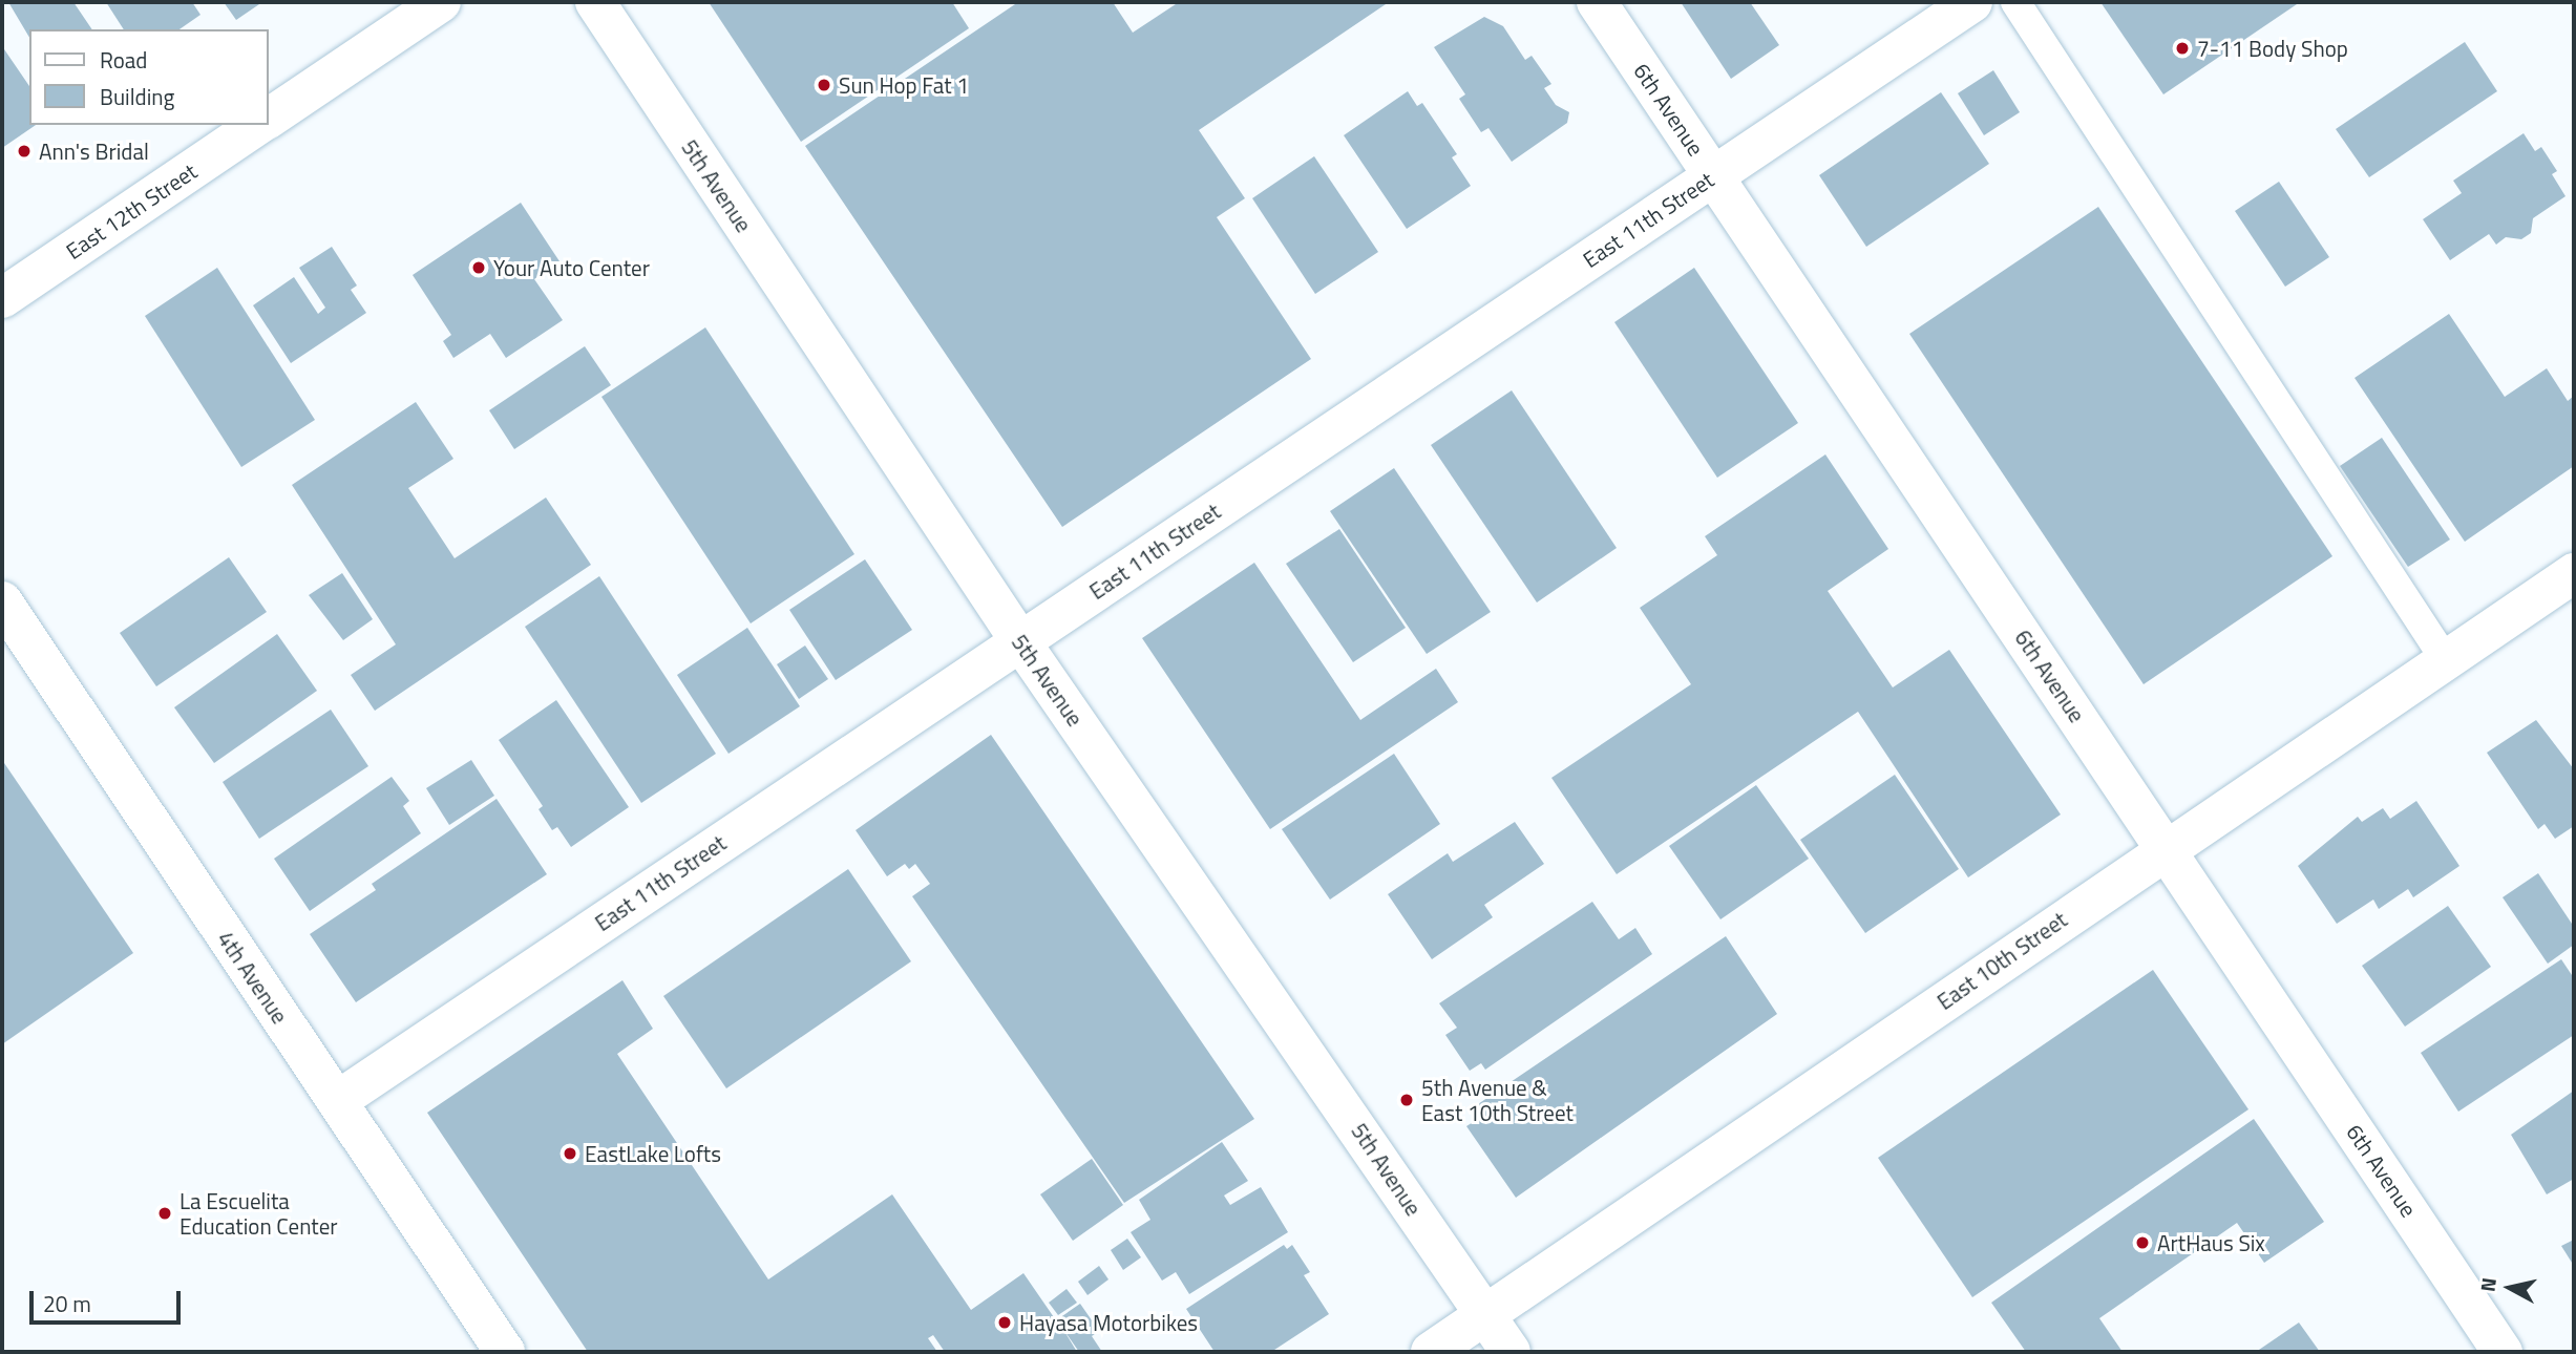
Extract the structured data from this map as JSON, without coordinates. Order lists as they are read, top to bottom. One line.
{"streets":{"street":["6th Avenue","5th Avenue","East 12th Street","East 11th Street","East 10th Street","4th Avenue"]},"crossings":[["6th Avenue","East 11th Street"],["6th Avenue","East 10th Street"],["5th Avenue","East 11th Street"],["5th Avenue","East 10th Street"],["East 11th Street","4th Avenue"]],"places":["7-11 Body Shop","Sun Hop Fat 1","Ann's Bridal","Your Auto Center","5th Avenue & East 10th Street","EastLake Lofts","La Escuelita Education Center","ArtHaus Six","Hayasa Motorbikes"],"legend":["Road","Building"],"scale_bar":"20 m","north":"left"}
